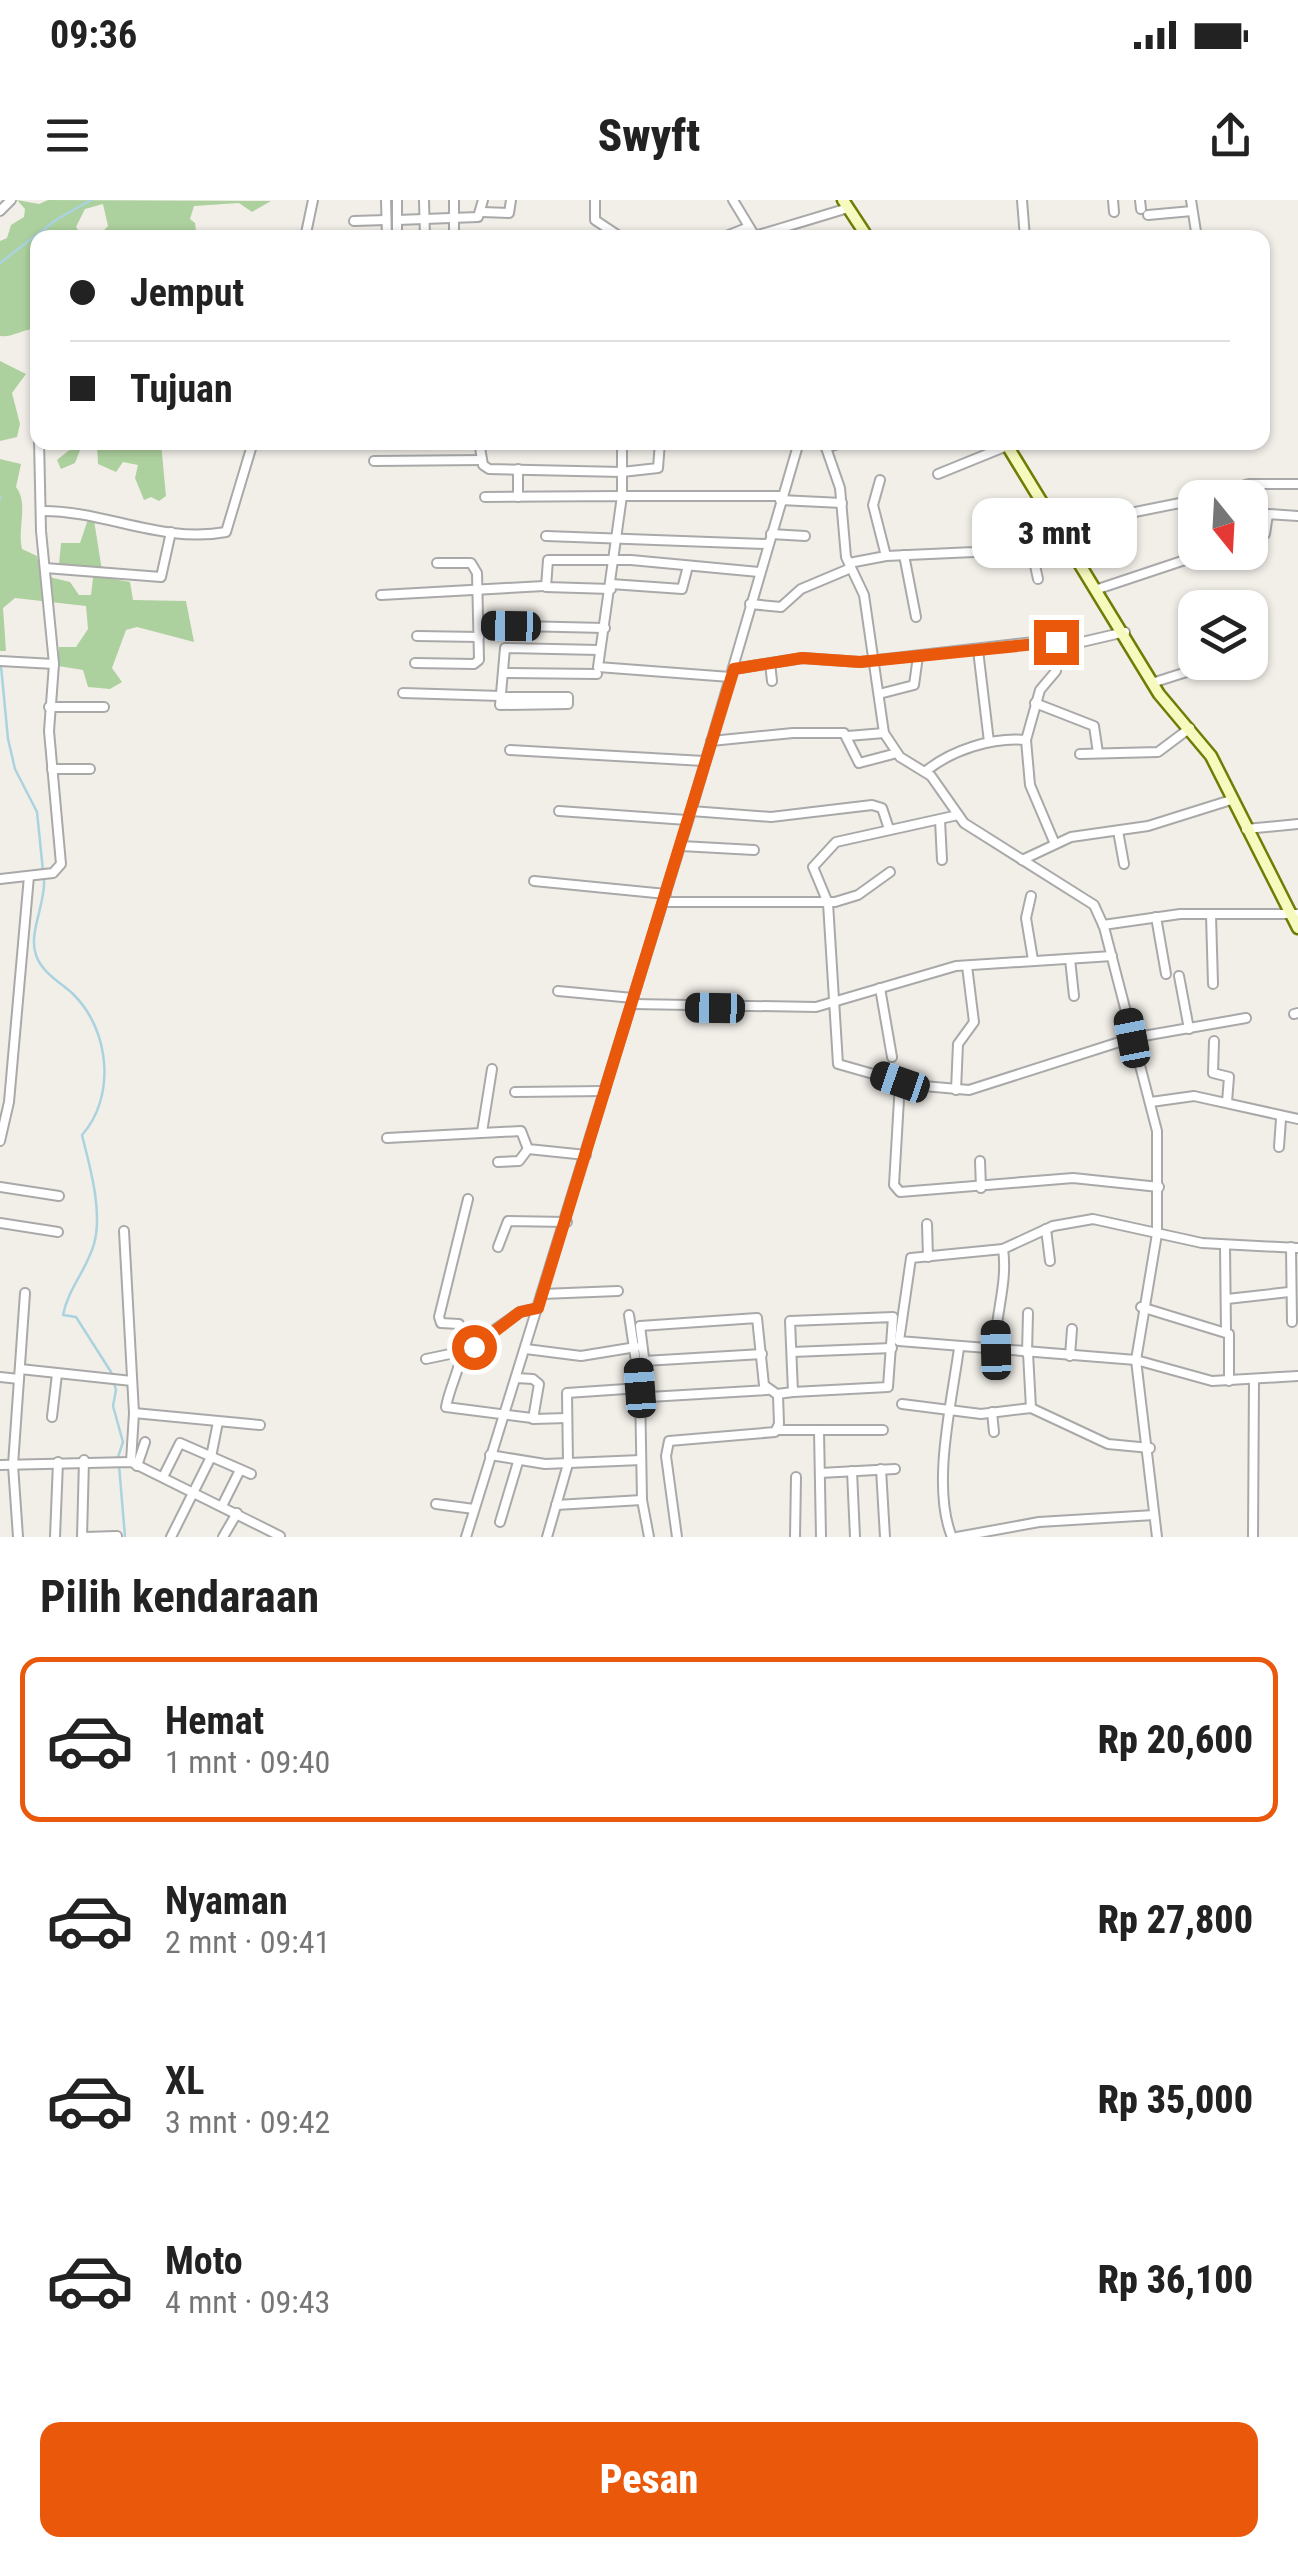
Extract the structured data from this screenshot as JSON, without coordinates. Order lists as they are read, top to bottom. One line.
{"north":"bottom","page":{"status":"09:36","header":"Swyft","banner":["Jemput","Tujuan"],"bubble":"3 mnt","heading":"Pilih kendaraan","list":[{"name":"Hemat","note":"1 mnt · 09:40","value":"Rp 20,600"},{"name":"Nyaman","note":"2 mnt · 09:41","value":"Rp 27,800"},{"name":"XL","note":"3 mnt · 09:42","value":"Rp 35,000"},{"name":"Moto","note":"4 mnt · 09:43","value":"Rp 36,100"}],"buttons":"Pesan"}}
